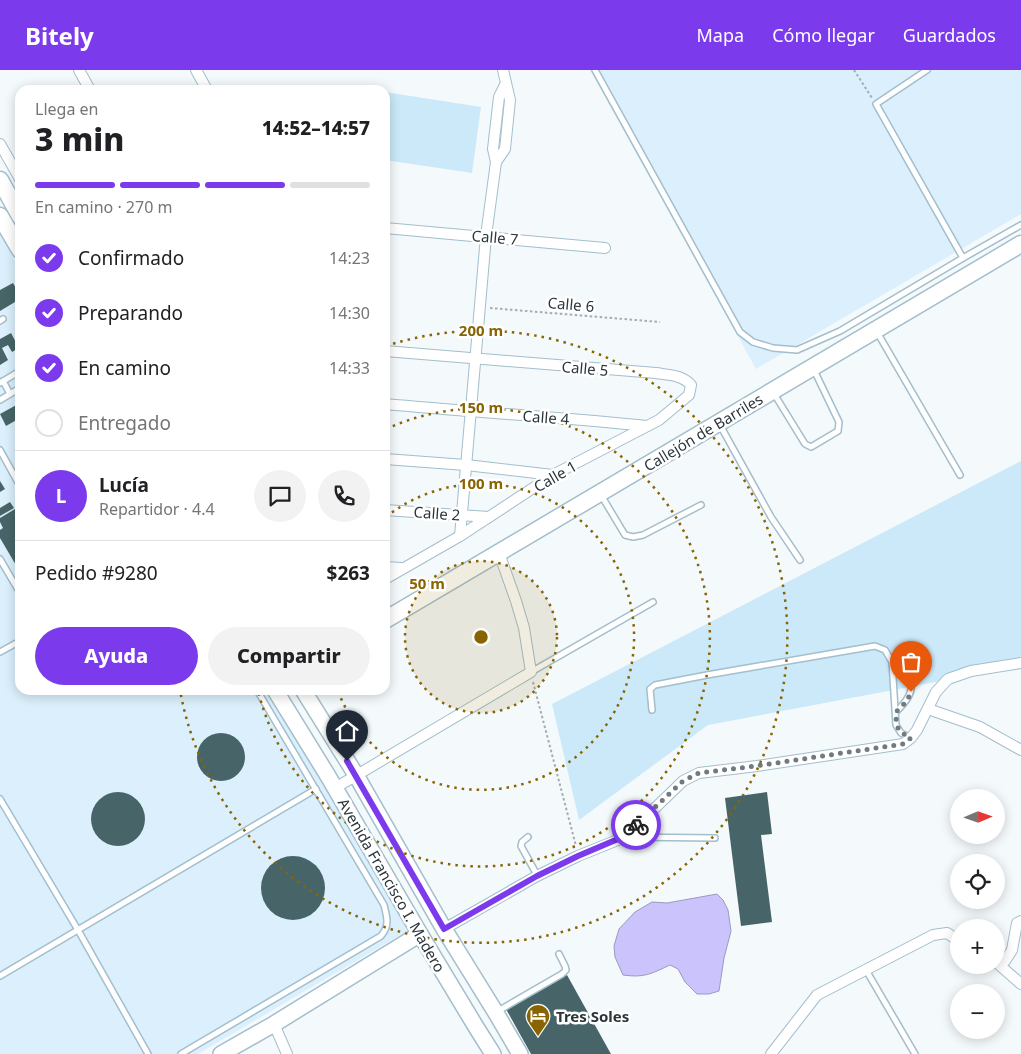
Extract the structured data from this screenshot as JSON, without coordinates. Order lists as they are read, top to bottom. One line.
{"streets":{"main road":["Callejón de Barriles","Avenida Francisco I. Madero"],"street":["Calle 7","Calle 5","Calle 4","Calle 1","Calle 2"],"path":["Calle 6"]},"crossings":[["Calle 5","Calle 1"],["Calle 4","Calle 1"],["Calle 1","Calle 2"]],"places":{"hotel":["Tres Soles"]},"north":"right","page":{"header":"Bitely","nav":["Mapa","Cómo llegar","Guardados"],"heading":["3 min","Llega en","14:52–14:57"],"panel":["Lucía","Repartidor · 4.4","Pedido #9280","$263"],"bar":"En camino · 270 m","list":[["Confirmado","14:23"],["Preparando","14:30"],["En camino","14:33"],"Entregado"],"round":"L","buttons":["Ayuda","Compartir"],"map_buttons":["+","−"]},"rings":["200 m","150 m","100 m","50 m"]}
